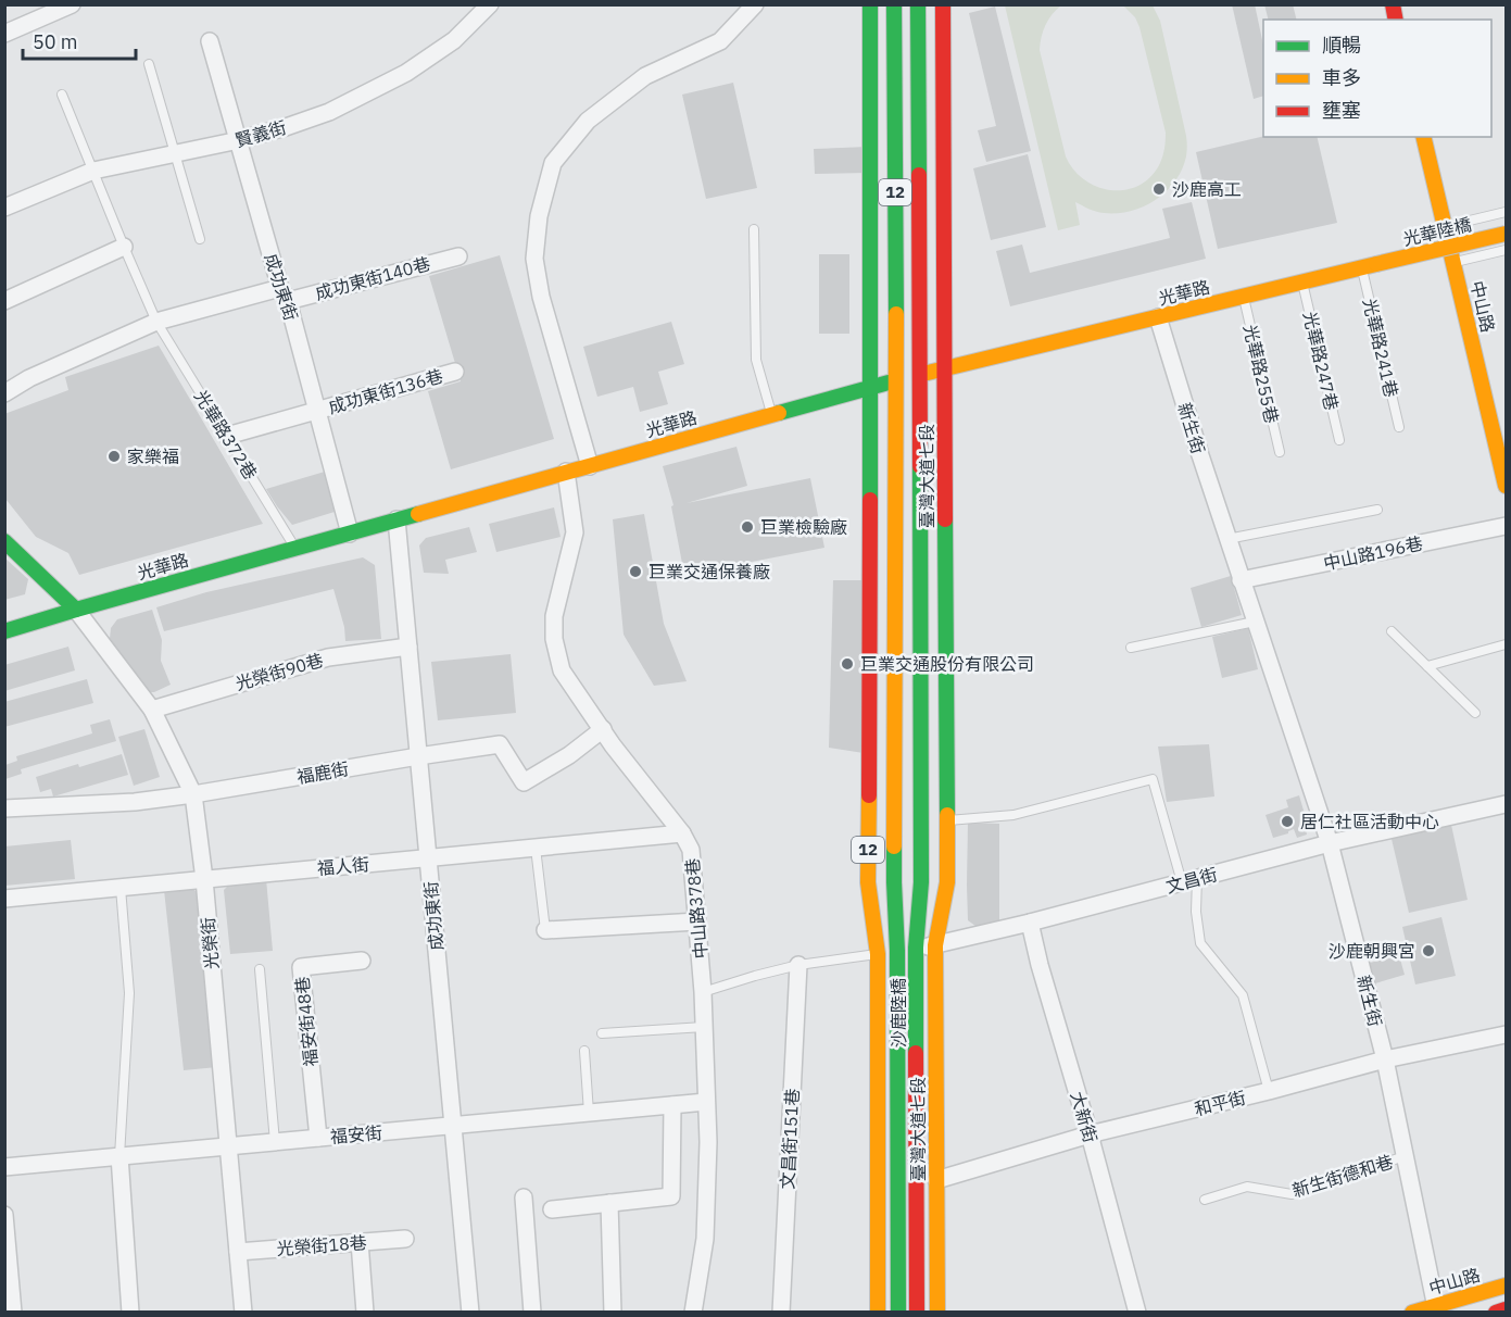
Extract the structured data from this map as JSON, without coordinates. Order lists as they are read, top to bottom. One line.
{"streets":{"main road":["12","光華陸橋","光華路","中山路","臺灣大道七段","沙鹿陸橋"],"street":["賢義街","成功東街140巷","成功東街","成功東街136巷","新生街","中山路196巷","光榮街90巷","福鹿街","福人街","文昌街","中山路378巷","光榮街","福安街48巷","和平街","大新街","福安街","文昌街151巷","光榮街18巷"],"lane":["光華路241巷","光華路247巷","光華路255巷","光華路372巷","新生街德和巷"]},"crossings":[["賢義街","成功東街"],["賢義街","光華路372巷"],["光華陸橋","光華路"],["光華陸橋","光華路241巷"],["成功東街140巷","成功東街"],["成功東街","光華路"],["成功東街","成功東街136巷"],["成功東街","光榮街90巷"],["成功東街","福鹿街"],["成功東街","福人街"],["成功東街","福安街"],["光華路","光華路241巷"],["光華路","光華路247巷"],["光華路","光華路255巷"],["光華路","新生街"],["光華路","光華路372巷"],["光華路","臺灣大道七段"],["光華路","中山路378巷"],["光華路","光榮街"],["中山路","新生街"],["成功東街136巷","光華路372巷"],["新生街","中山路196巷"],["新生街","文昌街"],["新生街","和平街"],["新生街","新生街德和巷"],["臺灣大道七段","文昌街"],["臺灣大道七段","沙鹿陸橋"],["臺灣大道七段","和平街"],["光榮街90巷","光榮街"],["福鹿街","中山路378巷"],["福鹿街","光榮街"],["福人街","中山路378巷"],["福人街","光榮街"],["文昌街","沙鹿陸橋"],["文昌街","大新街"],["中山路378巷","福安街"],["光榮街","福安街"],["光榮街","光榮街18巷"],["福安街48巷","福安街"],["和平街","大新街"]],"places":["沙鹿高工","家樂福","巨業檢驗廠","巨業交通保養廠","巨業交通股份有限公司","居仁社區活動中心","沙鹿朝興宮"],"legend":["順暢","車多","壅塞"],"scale_bar":"50 m"}
